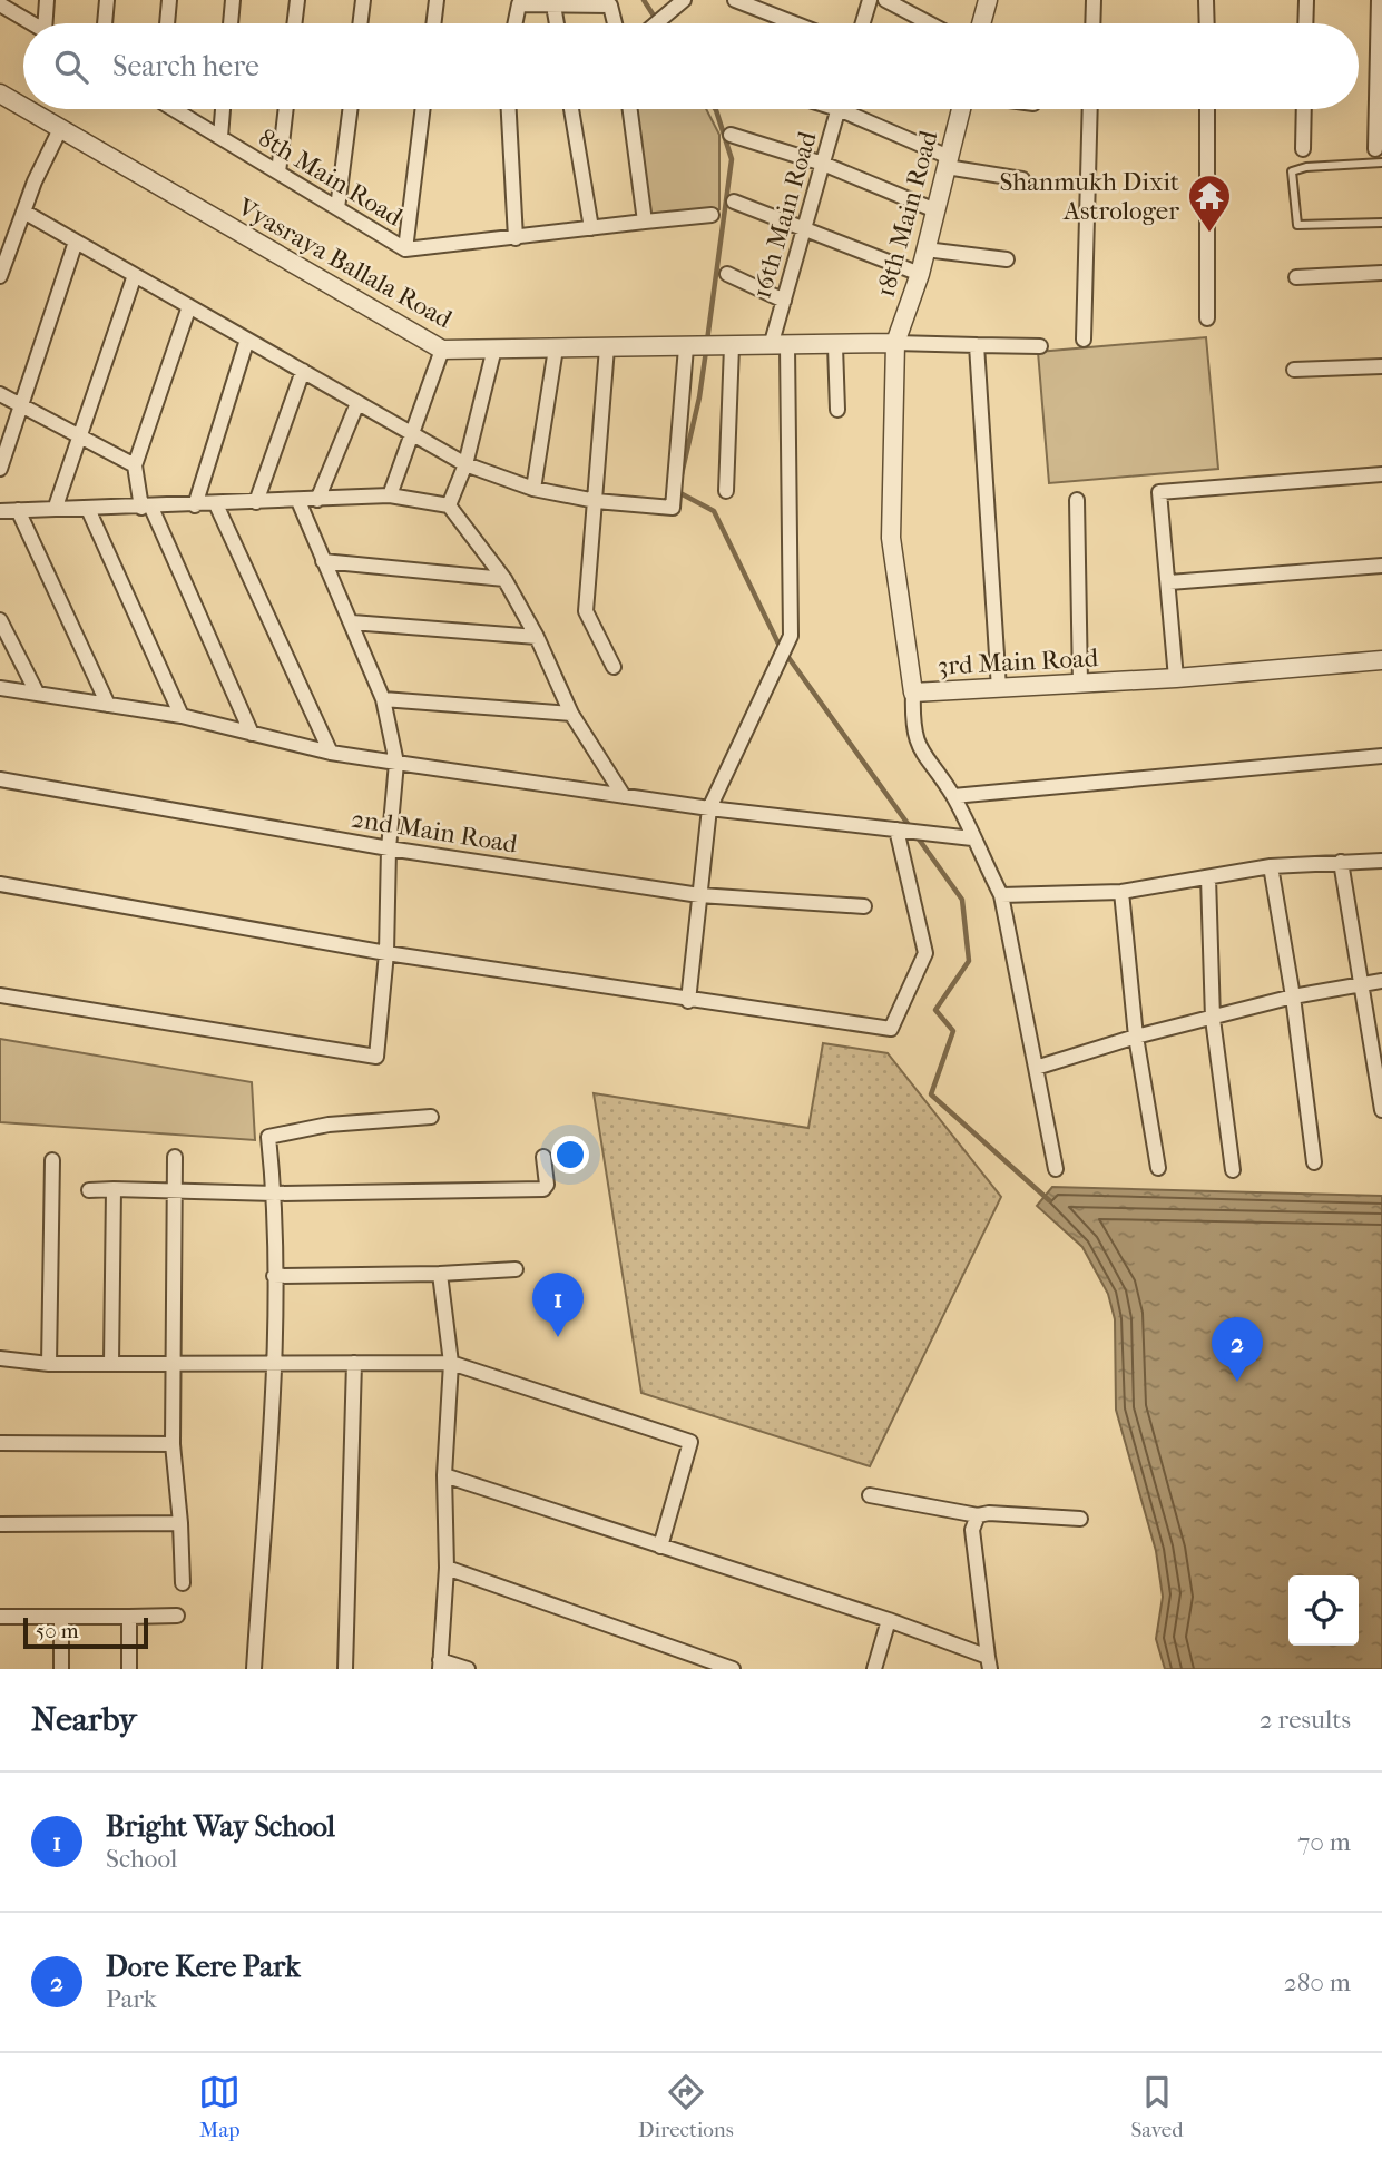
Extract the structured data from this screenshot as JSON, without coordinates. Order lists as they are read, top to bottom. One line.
{"streets":{"street":["8th Main Road","18th Main Road","16th Main Road","Vyasraya Ballala Road","3rd Main Road","2nd Main Road"]},"crossings":[["18th Main Road","Vyasraya Ballala Road"],["18th Main Road","3rd Main Road"],["16th Main Road","Vyasraya Ballala Road"],["Vyasraya Ballala Road","3rd Main Road"]],"places":{"temple":["Shanmukh Dixit Astrologer"]},"scale_bar":"50 m","page":{"search":"Search here","pins":["1","2"],"scale":"50 m","heading":["Nearby","2 results"],"list":[{"mark":"1","name":"Bright Way School","note":"School","value":"70 m"},{"mark":"2","name":"Dore Kere Park","note":"Park","value":"280 m"}],"nav":["Map","Directions","Saved"]}}
